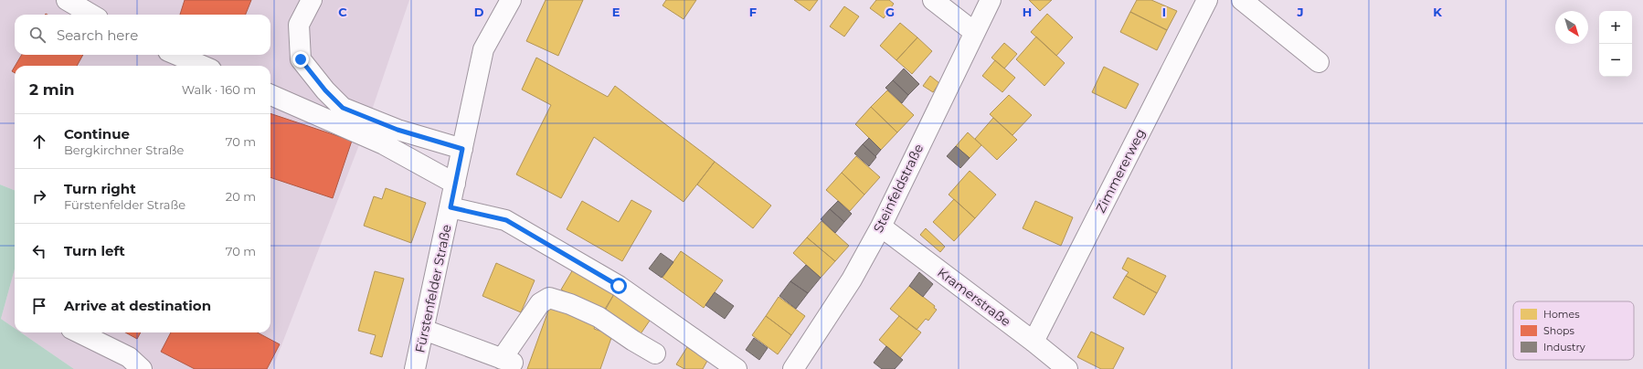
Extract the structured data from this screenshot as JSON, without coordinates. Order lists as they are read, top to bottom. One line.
{"streets":{"street":["Zimmererweg","Steinfeldstraße","Fürstenfelder Straße","Kramerstraße"]},"crossings":[["Zimmererweg","Kramerstraße"],["Steinfeldstraße","Kramerstraße"]],"legend":["Homes","Shops","Industry"],"north":"bottom right","page":{"map_buttons":["+","−"],"search":"Search here","heading":["2 min","Walk · 160 m"],"list":[["Continue","Bergkirchner Straße","70 m"],["Turn right","Fürstenfelder Straße","20 m"],["Turn left","70 m"],"Arrive at destination"]},"grid":{"columns":["C","D","E","F","G","H","I","J","K"]}}
